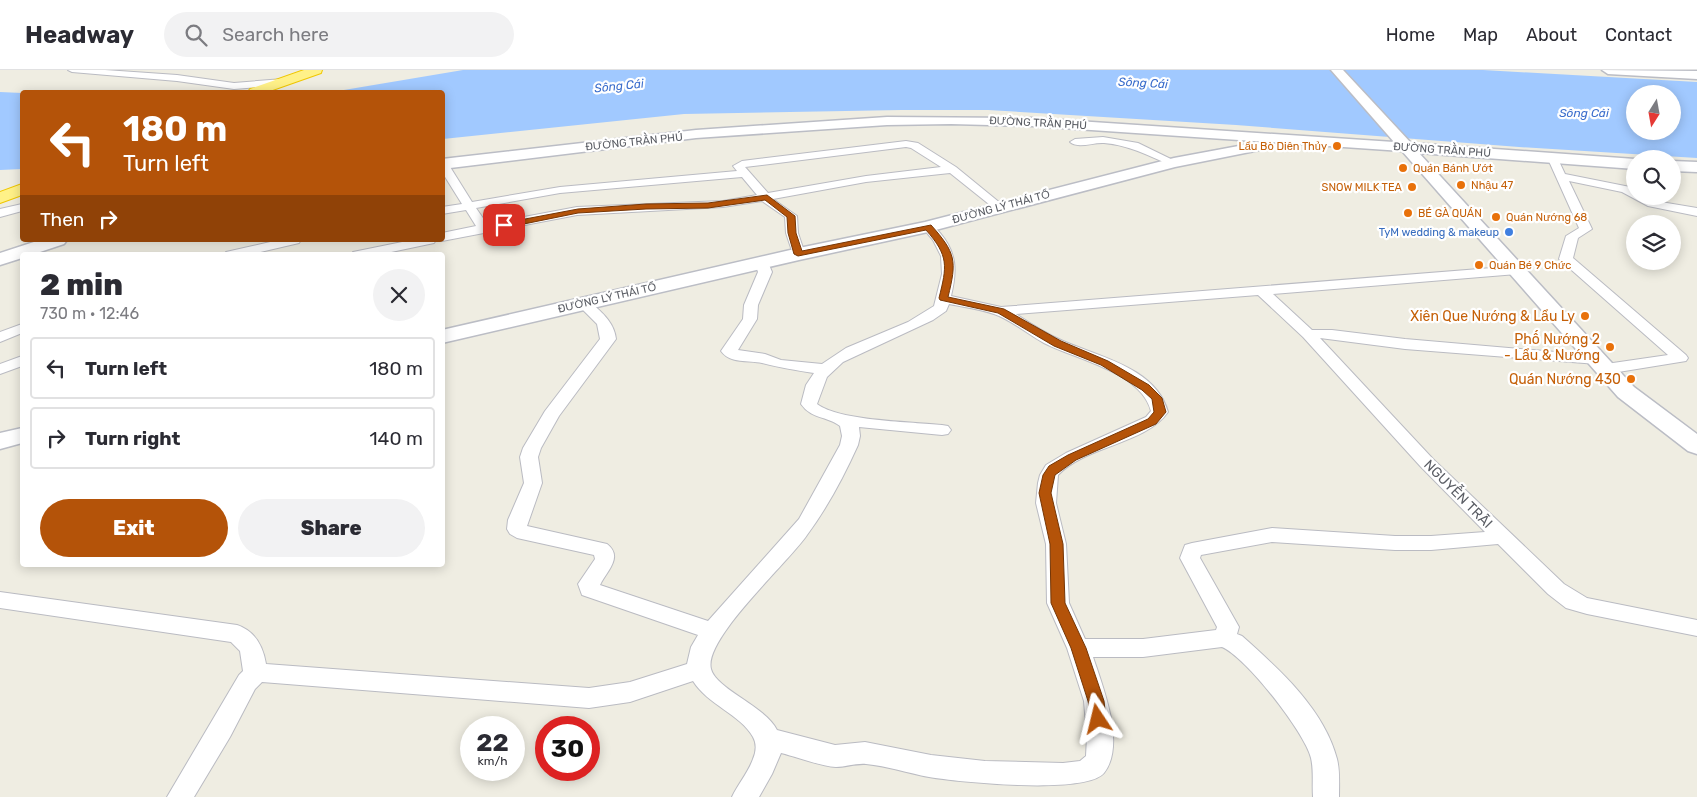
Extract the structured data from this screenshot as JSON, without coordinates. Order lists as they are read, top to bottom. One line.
{"streets":{"street":["ĐƯỜNG TRẦN PHÚ","ĐƯỜNG LÝ THÁI TỔ","NGUYỄN TRÃI"]},"crossings":[["ĐƯỜNG TRẦN PHÚ","ĐƯỜNG LÝ THÁI TỔ"]],"water":["Sông Cái"],"places":["Lẩu Bò Diên Thủy","Quán Bánh Ướt","Nhậu 47","SNOW MILK TEA","BÉ GÀ QUÁN","Quán Nướng 68","TyM wedding & makeup","Quán Bé 9 Chức","Xiên Que Nướng & Lẩu Ly","Phố Nướng 2 - Lẩu & Nướng","Quán Nướng 430"],"north":"bottom","page":{"header":"Headway","search":"Search here","nav":["Home","Map","About","Contact"],"turn":["180 m","Turn left"],"then":"Then","heading":["2 min","730 m · 12:46"],"list":[{"name":"Turn left","value":"180 m"},{"name":"Turn right","value":"140 m"}],"buttons":["Exit","Share"],"speed":"22 km/h","limit":"30"}}
